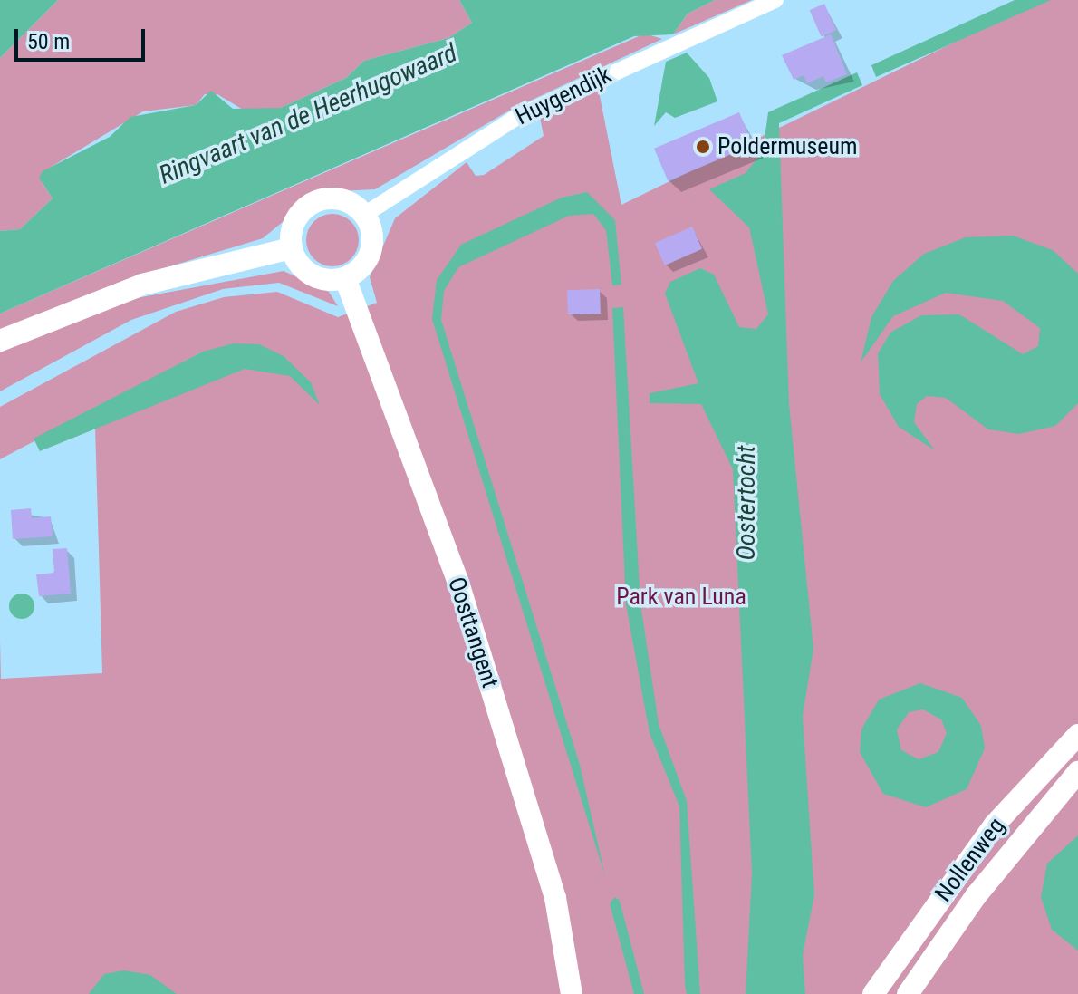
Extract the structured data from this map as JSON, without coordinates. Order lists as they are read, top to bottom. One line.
{"streets":{"main road":["Oosttangent","Nollenweg"],"street":["Huygendijk"]},"crossings":[["Huygendijk","Oosttangent"]],"water":["Ringvaart van de Heerhugowaard","Oostertocht"],"parks":["Park van Luna"],"places":["Poldermuseum"],"scale_bar":"50 m"}
